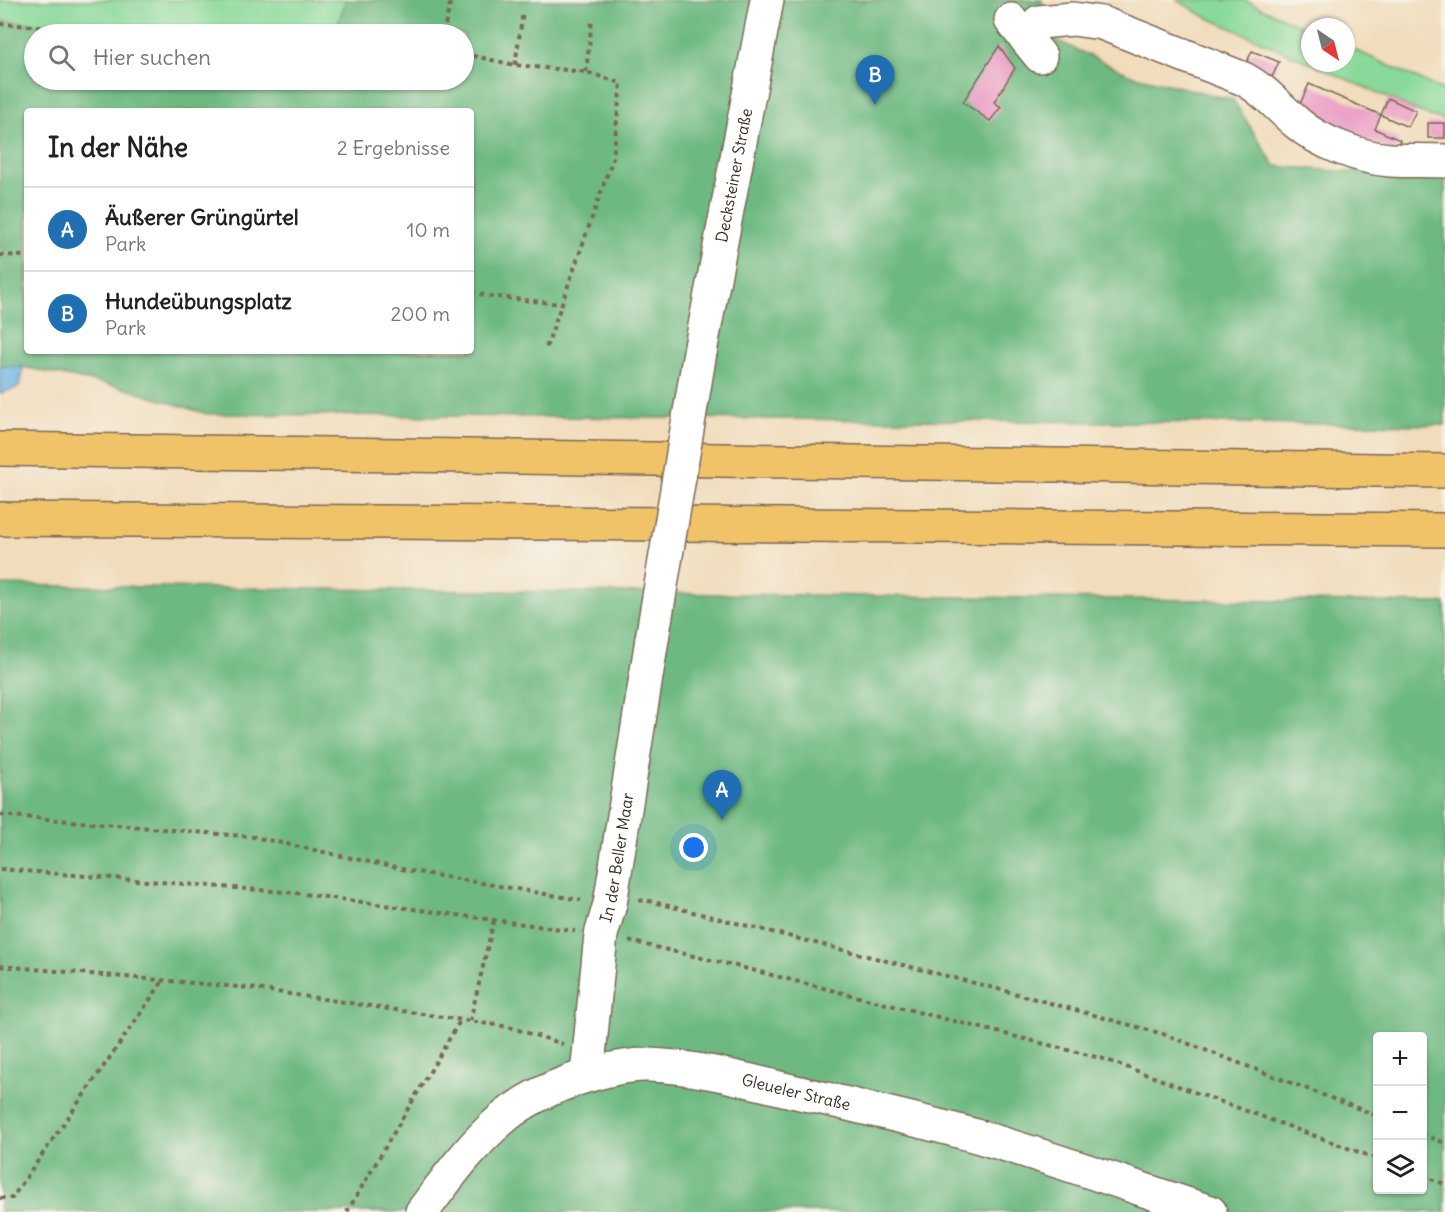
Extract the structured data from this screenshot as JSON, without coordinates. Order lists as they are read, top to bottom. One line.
{"streets":{"street":["Decksteiner Straße","In der Beller Maar","Gleueler Straße"]},"crossings":[["Decksteiner Straße","In der Beller Maar"],["In der Beller Maar","Gleueler Straße"]],"north":"bottom right","page":{"search":"Hier suchen","pins":["B","A"],"heading":["In der Nähe","2 Ergebnisse"],"list":[{"mark":"A","name":"Äußerer Grüngürtel","note":"Park","value":"10 m"},{"mark":"B","name":"Hundeübungsplatz","note":"Park","value":"200 m"}],"map_buttons":["+","−"]}}
